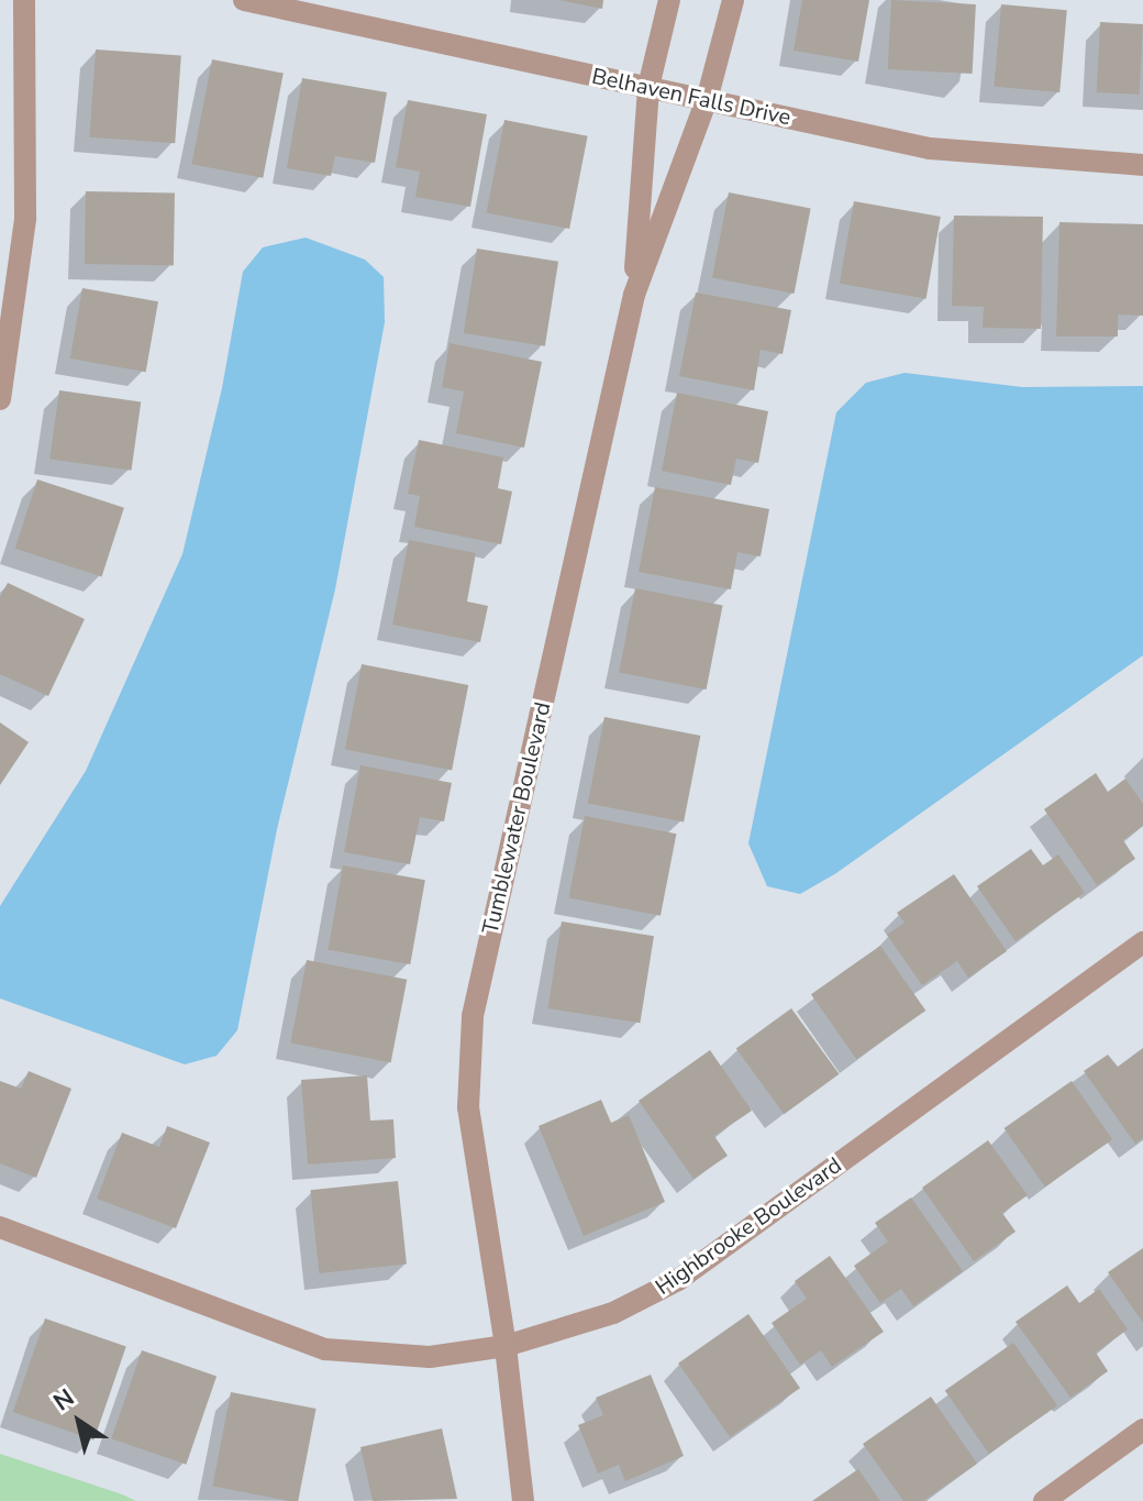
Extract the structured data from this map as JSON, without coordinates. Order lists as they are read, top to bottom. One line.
{"streets":{"street":["Belhaven Falls Drive","Tumblewater Boulevard","Highbrooke Boulevard"]},"crossings":[["Belhaven Falls Drive","Tumblewater Boulevard"],["Tumblewater Boulevard","Highbrooke Boulevard"]],"north":"top left"}
